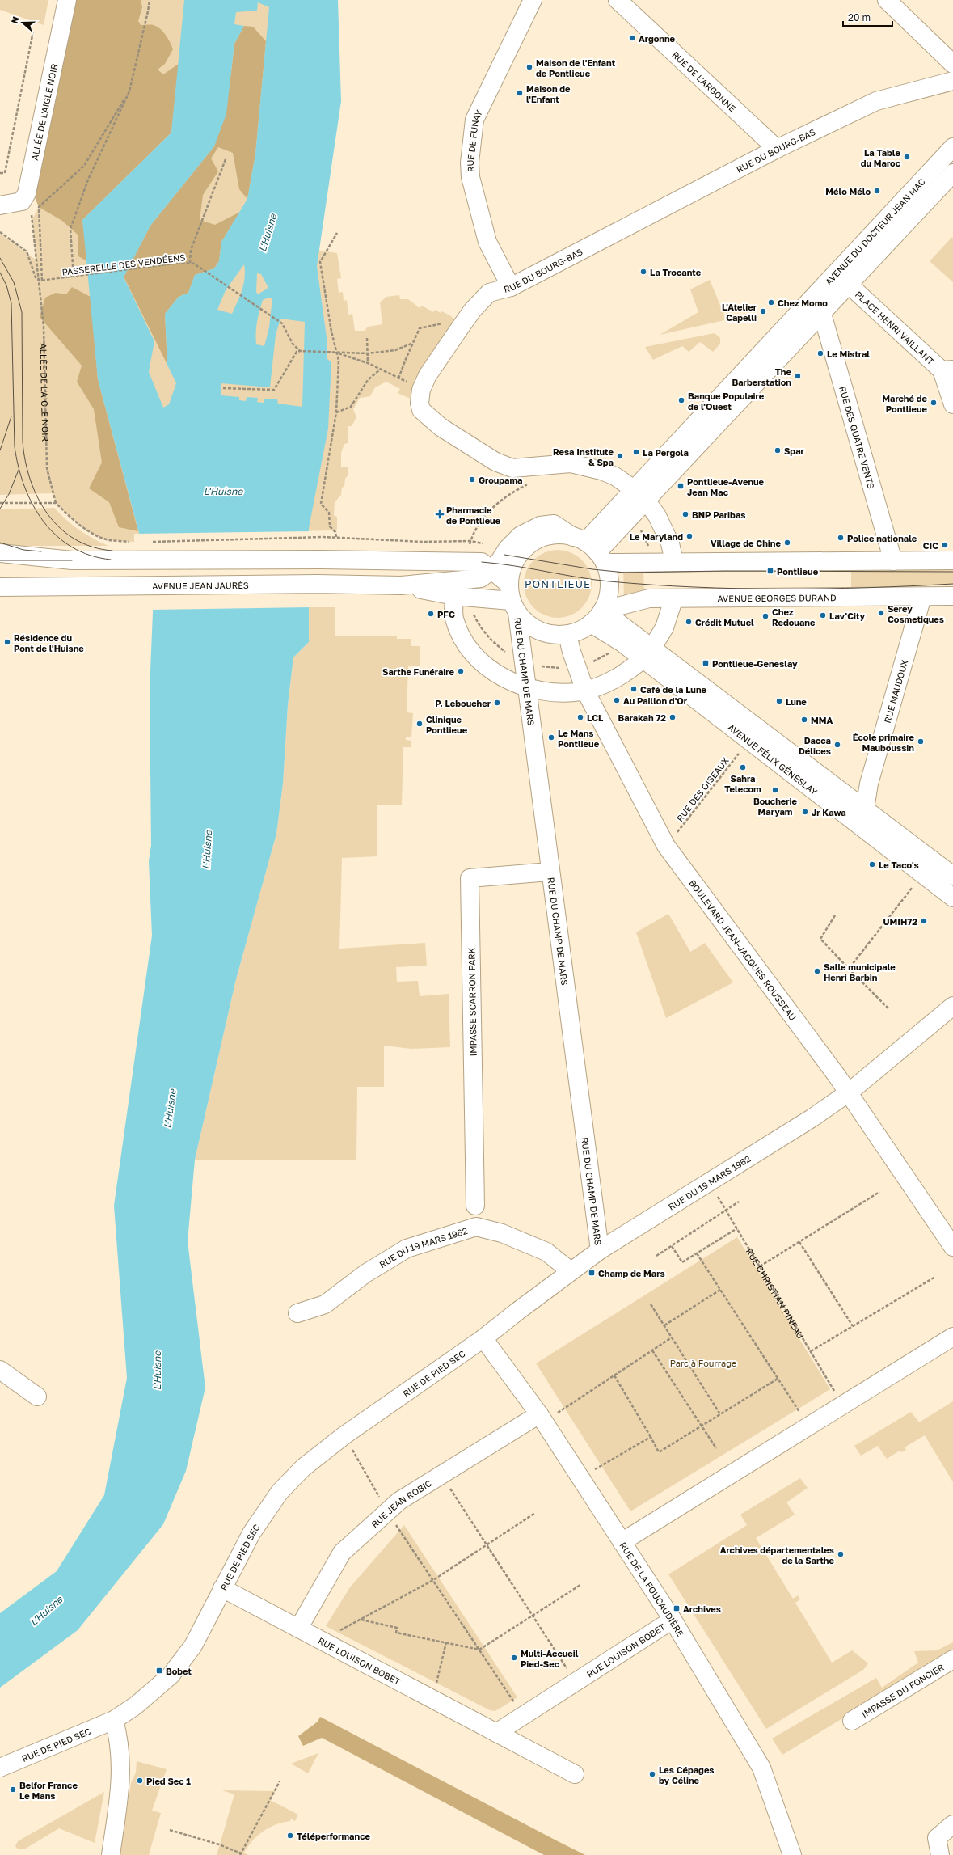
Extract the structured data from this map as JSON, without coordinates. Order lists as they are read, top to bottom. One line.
{"streets":{"street":["RUE DE L'ARGONNE","ALLÉE DE L'AIGLE NOIR","RUE DE FUNAY","RUE DU BOURG-BAS","AVENUE DU DOCTEUR JEAN MAC","PLACE HENRI VAILLANT","RUE DES QUATRE VENTS","AVENUE JEAN JAURÈS","AVENUE GEORGES DURAND","RUE DU CHAMP DE MARS","RUE MAUDOUX","AVENUE FÉLIX GÉNESLAY","BOULEVARD JEAN-JACQUES ROUSSEAU","IMPASSE SCARRON PARK","RUE DU 19 MARS 1962","RUE DE PIED SEC","RUE JEAN ROBIC","RUE DE LA FOUCAUDIÈRE","RUE LOUISON BOBET","IMPASSE DU FONCIER"],"path":["PASSERELLE DES VENDÉENS","RUE DES OISEAUX","RUE CHRISTIAN PINEAU"]},"crossings":[["RUE DE L'ARGONNE","RUE DU BOURG-BAS"],["ALLÉE DE L'AIGLE NOIR","PASSERELLE DES VENDÉENS"],["RUE DE FUNAY","RUE DU BOURG-BAS"],["RUE DU BOURG-BAS","AVENUE DU DOCTEUR JEAN MAC"],["AVENUE DU DOCTEUR JEAN MAC","PLACE HENRI VAILLANT"],["AVENUE DU DOCTEUR JEAN MAC","RUE DES QUATRE VENTS"],["AVENUE DU DOCTEUR JEAN MAC","AVENUE JEAN JAURÈS"],["AVENUE DU DOCTEUR JEAN MAC","AVENUE GEORGES DURAND"],["AVENUE DU DOCTEUR JEAN MAC","RUE DU CHAMP DE MARS"],["AVENUE DU DOCTEUR JEAN MAC","AVENUE FÉLIX GÉNESLAY"],["AVENUE DU DOCTEUR JEAN MAC","BOULEVARD JEAN-JACQUES ROUSSEAU"],["AVENUE JEAN JAURÈS","AVENUE GEORGES DURAND"],["AVENUE JEAN JAURÈS","RUE DU CHAMP DE MARS"],["AVENUE JEAN JAURÈS","AVENUE FÉLIX GÉNESLAY"],["AVENUE JEAN JAURÈS","BOULEVARD JEAN-JACQUES ROUSSEAU"],["AVENUE GEORGES DURAND","RUE DU CHAMP DE MARS"],["AVENUE GEORGES DURAND","RUE MAUDOUX"],["AVENUE GEORGES DURAND","AVENUE FÉLIX GÉNESLAY"],["AVENUE GEORGES DURAND","BOULEVARD JEAN-JACQUES ROUSSEAU"],["RUE DU CHAMP DE MARS","AVENUE FÉLIX GÉNESLAY"],["RUE DU CHAMP DE MARS","BOULEVARD JEAN-JACQUES ROUSSEAU"],["RUE DU CHAMP DE MARS","IMPASSE SCARRON PARK"],["RUE DU CHAMP DE MARS","RUE DU 19 MARS 1962"],["RUE MAUDOUX","AVENUE FÉLIX GÉNESLAY"],["AVENUE FÉLIX GÉNESLAY","RUE DES OISEAUX"],["AVENUE FÉLIX GÉNESLAY","BOULEVARD JEAN-JACQUES ROUSSEAU"],["RUE DES OISEAUX","BOULEVARD JEAN-JACQUES ROUSSEAU"],["BOULEVARD JEAN-JACQUES ROUSSEAU","RUE DU 19 MARS 1962"],["RUE DU 19 MARS 1962","RUE CHRISTIAN PINEAU"],["RUE DU 19 MARS 1962","RUE DE PIED SEC"],["RUE DU 19 MARS 1962","RUE DE LA FOUCAUDIÈRE"],["RUE DE PIED SEC","RUE DE LA FOUCAUDIÈRE"],["RUE DE PIED SEC","RUE LOUISON BOBET"],["RUE JEAN ROBIC","RUE DE LA FOUCAUDIÈRE"],["RUE JEAN ROBIC","RUE LOUISON BOBET"],["RUE DE LA FOUCAUDIÈRE","RUE LOUISON BOBET"]],"districts":["PONTLIEUE"],"water":["L'Huisne"],"parks":["Parc à Fourrage"],"places":{"other":["Argonne","Maison de l'Enfant de Pontlieue","Maison de l'Enfant","La Table du Maroc","Mélo Mélo","La Trocante","Chez Momo","L'Atelier Capelli","Le Mistral","The Barberstation","Banque Populaire de l'Ouest","Marché de Pontlieue","Spar","La Pergola","Resa Institute & Spa","Groupama","BNP Paribas","Le Maryland","Police nationale","Village de Chine","CIC","Serey Cosmetiques","PFG","Lav'City","Chez Redouane","Crédit Mutuel","Résidence du Pont de l'Huisne","Sarthe Funéraire","Café de la Lune","Au Paillon d'Or","Lune","P. Leboucher","LCL","Barakah 72","MMA","Clinique Pontlieue","Le Mans Pontlieue","École primaire Mauboussin","Dacca Délices","Sahra Telecom","Boucherie Maryam","Jr Kawa","Le Taco's","UMIH72","Salle municipale Henri Barbin","Archives départementales de la Sarthe","Multi-Accueil Pied-Sec","Les Cépages by Céline","Pied Sec 1","Belfor France Le Mans","Téléperformance"],"transit":["Pontlieue-Avenue Jean Mac","Pontlieue","Pontlieue-Geneslay","Champ de Mars","Archives","Bobet"],"health":["Pharmacie de Pontlieue"]},"scale_bar":"20 m","north":"left"}
